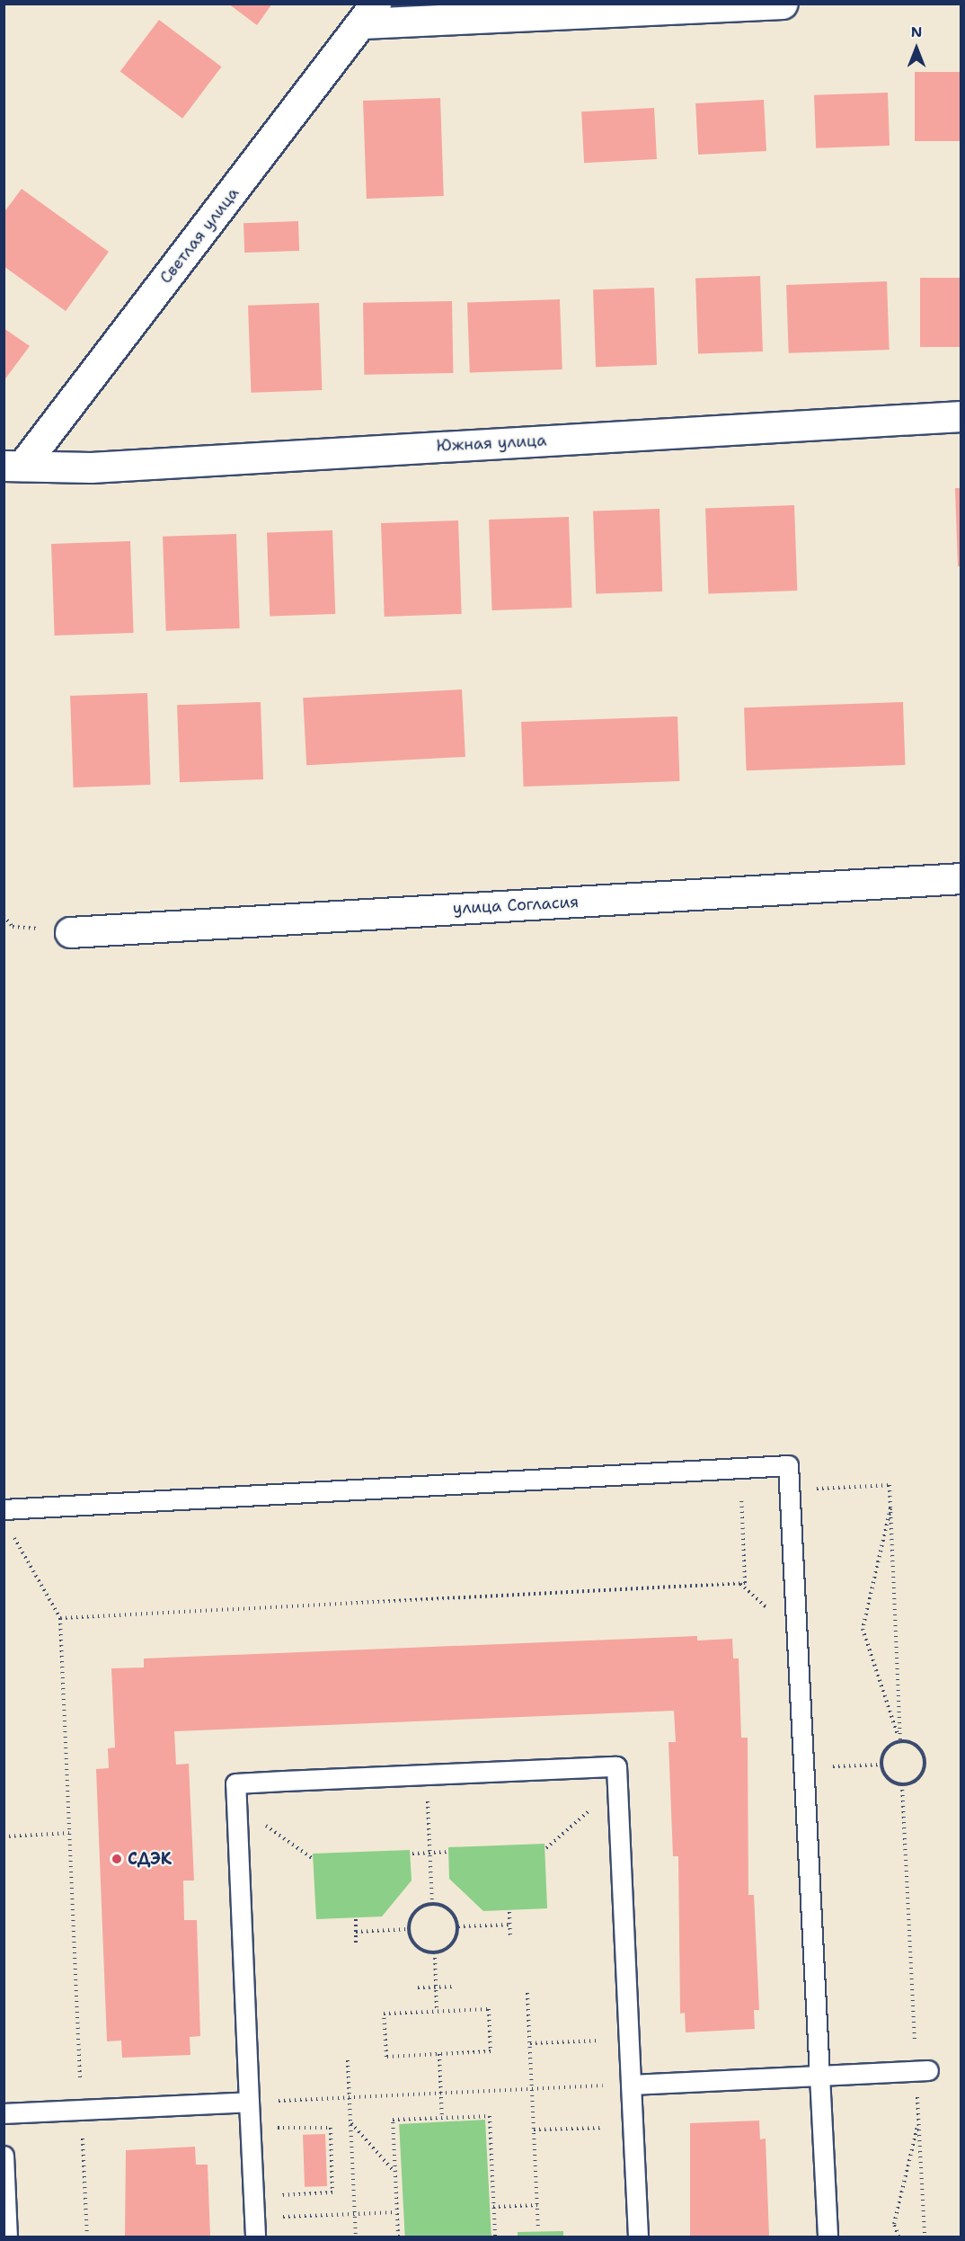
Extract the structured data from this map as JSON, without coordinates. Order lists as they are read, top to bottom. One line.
{"streets":{"street":["Светлая улица","Южная улица","улица Согласия"]},"crossings":[["Светлая улица","Южная улица"]],"places":["СДЭК"],"north":"top"}
